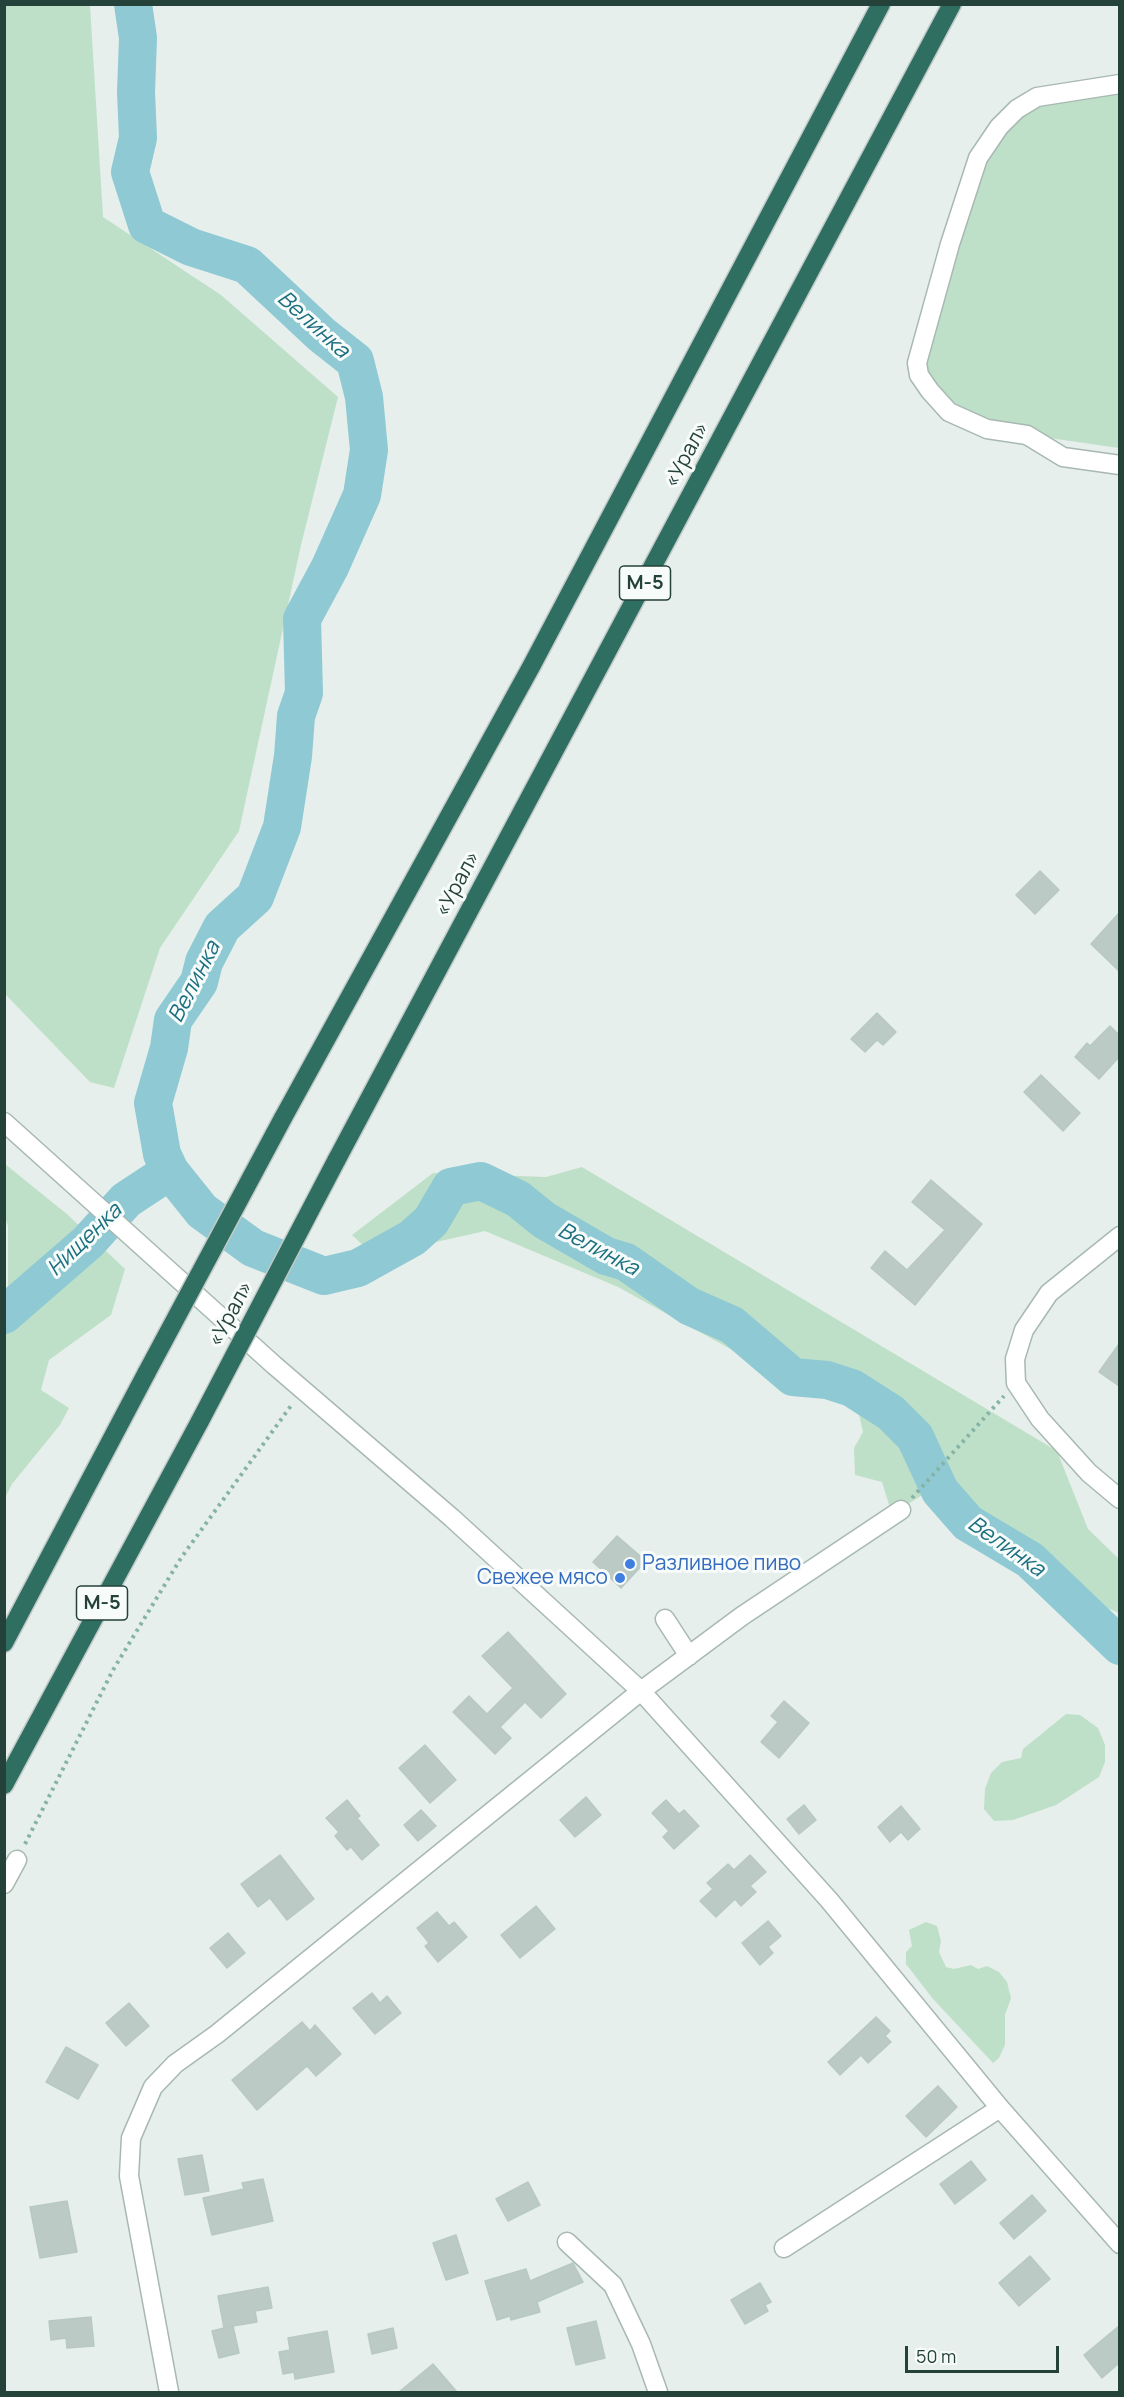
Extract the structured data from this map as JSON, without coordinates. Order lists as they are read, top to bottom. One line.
{"streets":{"highway":["«Урал»","М-5"]},"water":["Велинка","Нищенка"],"places":["Разливное пиво","Свежее мясо"],"scale_bar":"50 m"}
